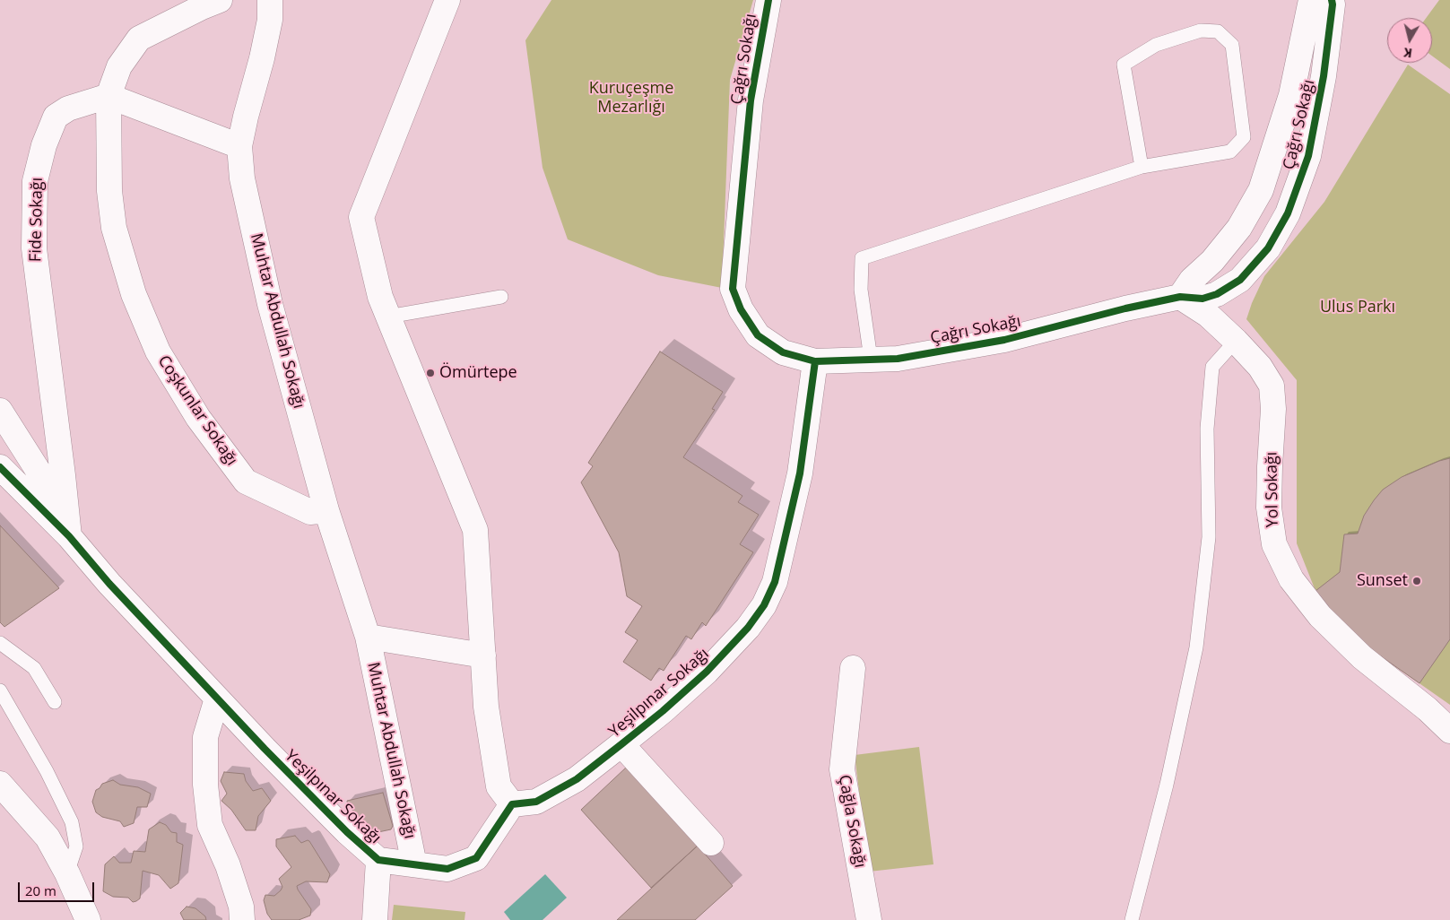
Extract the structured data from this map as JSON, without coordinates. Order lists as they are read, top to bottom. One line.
{"streets":{"street":["Çağrı Sokağı","Fide Sokağı","Muhtar Abdullah Sokağı","Coşkunlar Sokağı","Yol Sokağı","Yeşilpınar Sokağı","Çağla Sokağı"]},"crossings":[["Çağrı Sokağı","Yol Sokağı"],["Çağrı Sokağı","Yeşilpınar Sokağı"],["Fide Sokağı","Coşkunlar Sokağı"],["Fide Sokağı","Yeşilpınar Sokağı"],["Muhtar Abdullah Sokağı","Coşkunlar Sokağı"],["Muhtar Abdullah Sokağı","Yeşilpınar Sokağı"]],"parks":["Kuruçeşme Mezarlığı","Ulus Parkı"],"places":["Ömürtepe","Sunset"],"scale_bar":"20 m","north":"bottom"}
